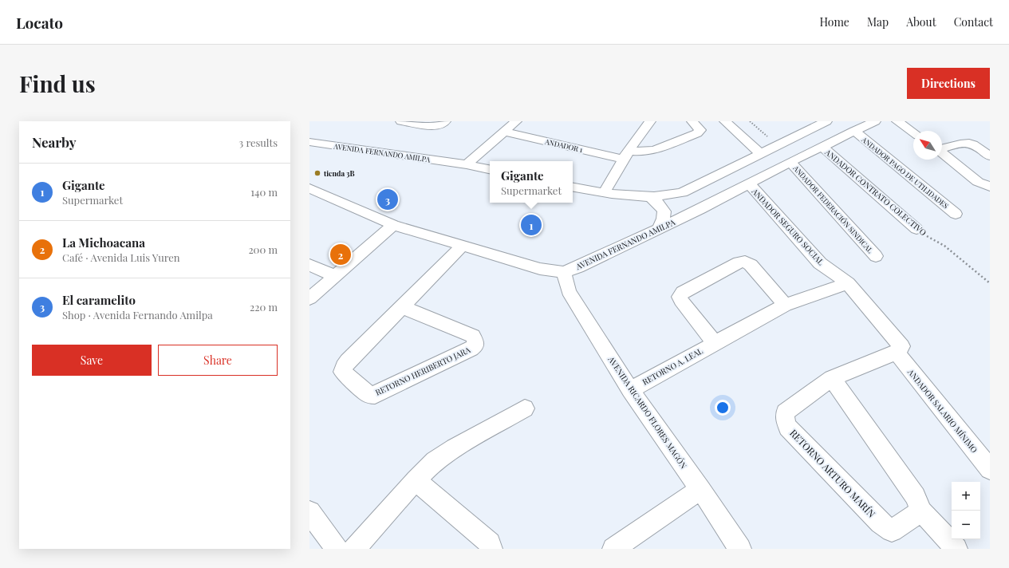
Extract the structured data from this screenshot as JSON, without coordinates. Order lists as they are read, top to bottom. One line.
{"streets":{"street":["ANDADOR 1","AVENIDA FERNANDO AMILPA","ANDADOR PAGO DE UTILIDADES","ANDADOR CONTRATO COLECTIVO","ANDADOR FEDERACIÓN SINDICAL","ANDADOR SEGURO SOCIAL","RETORNO A. LEAL","RETORNO HERIBERTO JARA","ANDADOR SALARIO MÍNIMO","AVENIDA RICARDO FLORES MAGÓN","RETORNO ARTURO MARÍN"]},"crossings":[["AVENIDA FERNANDO AMILPA","ANDADOR PAGO DE UTILIDADES"],["AVENIDA FERNANDO AMILPA","ANDADOR CONTRATO COLECTIVO"],["AVENIDA FERNANDO AMILPA","ANDADOR FEDERACIÓN SINDICAL"],["AVENIDA FERNANDO AMILPA","ANDADOR SEGURO SOCIAL"],["AVENIDA FERNANDO AMILPA","RETORNO HERIBERTO JARA"],["AVENIDA FERNANDO AMILPA","AVENIDA RICARDO FLORES MAGÓN"],["ANDADOR SEGURO SOCIAL","RETORNO A. LEAL"],["ANDADOR SEGURO SOCIAL","ANDADOR SALARIO MÍNIMO"],["ANDADOR SEGURO SOCIAL","RETORNO ARTURO MARÍN"],["RETORNO A. LEAL","AVENIDA RICARDO FLORES MAGÓN"],["ANDADOR SALARIO MÍNIMO","RETORNO ARTURO MARÍN"]],"places":["tienda 3B"],"north":"top left","page":{"header":"Locato","nav":["Home","Map","About","Contact"],"buttons":["Directions",["Save","Share"]],"title":"Find us","heading":["Nearby","3 results"],"popup":["Gigante","Supermarket"],"list":[{"mark":"1","name":"Gigante","note":"Supermarket","value":"140 m"},{"mark":"2","name":"La Michoacana","note":"Café · Avenida Luis Yuren","value":"200 m"},{"mark":"3","name":"El caramelito","note":"Shop · Avenida Fernando Amilpa","value":"220 m"}],"pins":["3","1","2"],"map_buttons":["+","−"]}}
